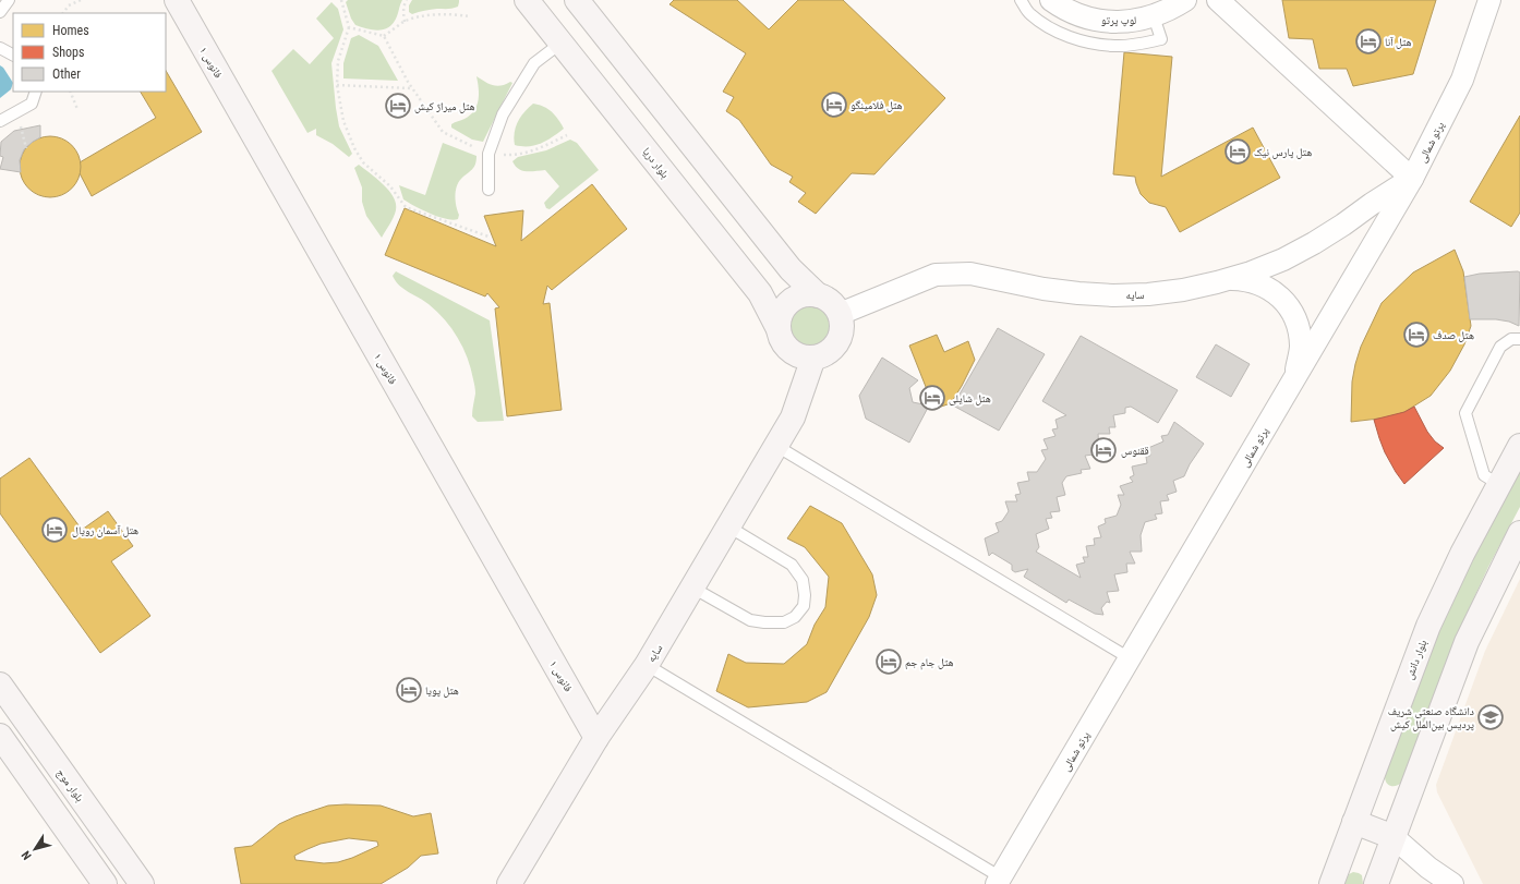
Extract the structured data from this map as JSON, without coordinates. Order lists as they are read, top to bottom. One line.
{"streets":{"street":["لوپ پرتو","فانوس ۱","پرتو شمالی","بلوار دریا","سایه","بلوار دانش","بلوار موج"]},"crossings":[["فانوس ۱","سایه"],["پرتو شمالی","سایه"],["بلوار دریا","سایه"]],"places":{"hotel":["هتل آنا","هتل فلامینگو","هتل میراژ کیش","هتل پارس نیک","هتل صدف","هتل شایلی","ققنوس","هتل آسمان رویال","هتل جام جم","هتل پویا"],"school or university":["دانشگاه صنعتی شریف پردیس بین‌الملل کیش"]},"legend":["Homes","Shops","Other"],"north":"bottom left"}
